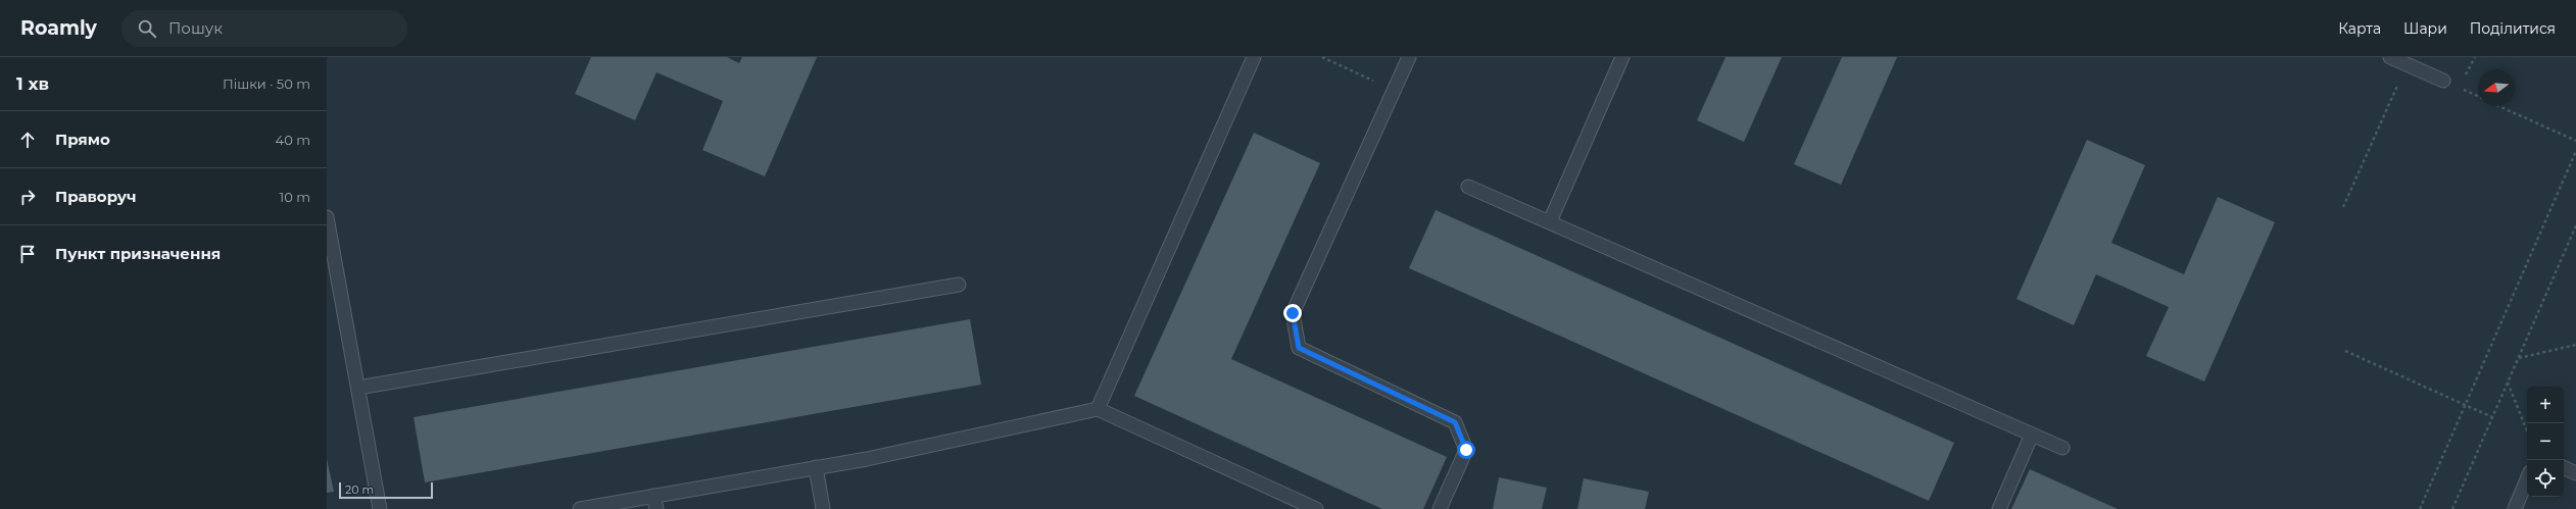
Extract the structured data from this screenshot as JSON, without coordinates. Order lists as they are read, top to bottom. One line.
{"scale_bar":"20 m","north":"left","page":{"header":"Roamly","search":"Пошук","nav":["Карта","Шари","Поділитися"],"heading":["1 хв","Пішки · 50 m"],"list":[["Прямо","40 m"],["Праворуч","10 m"],"Пункт призначення"],"map_buttons":["+","−"],"scale":"20 m"}}
